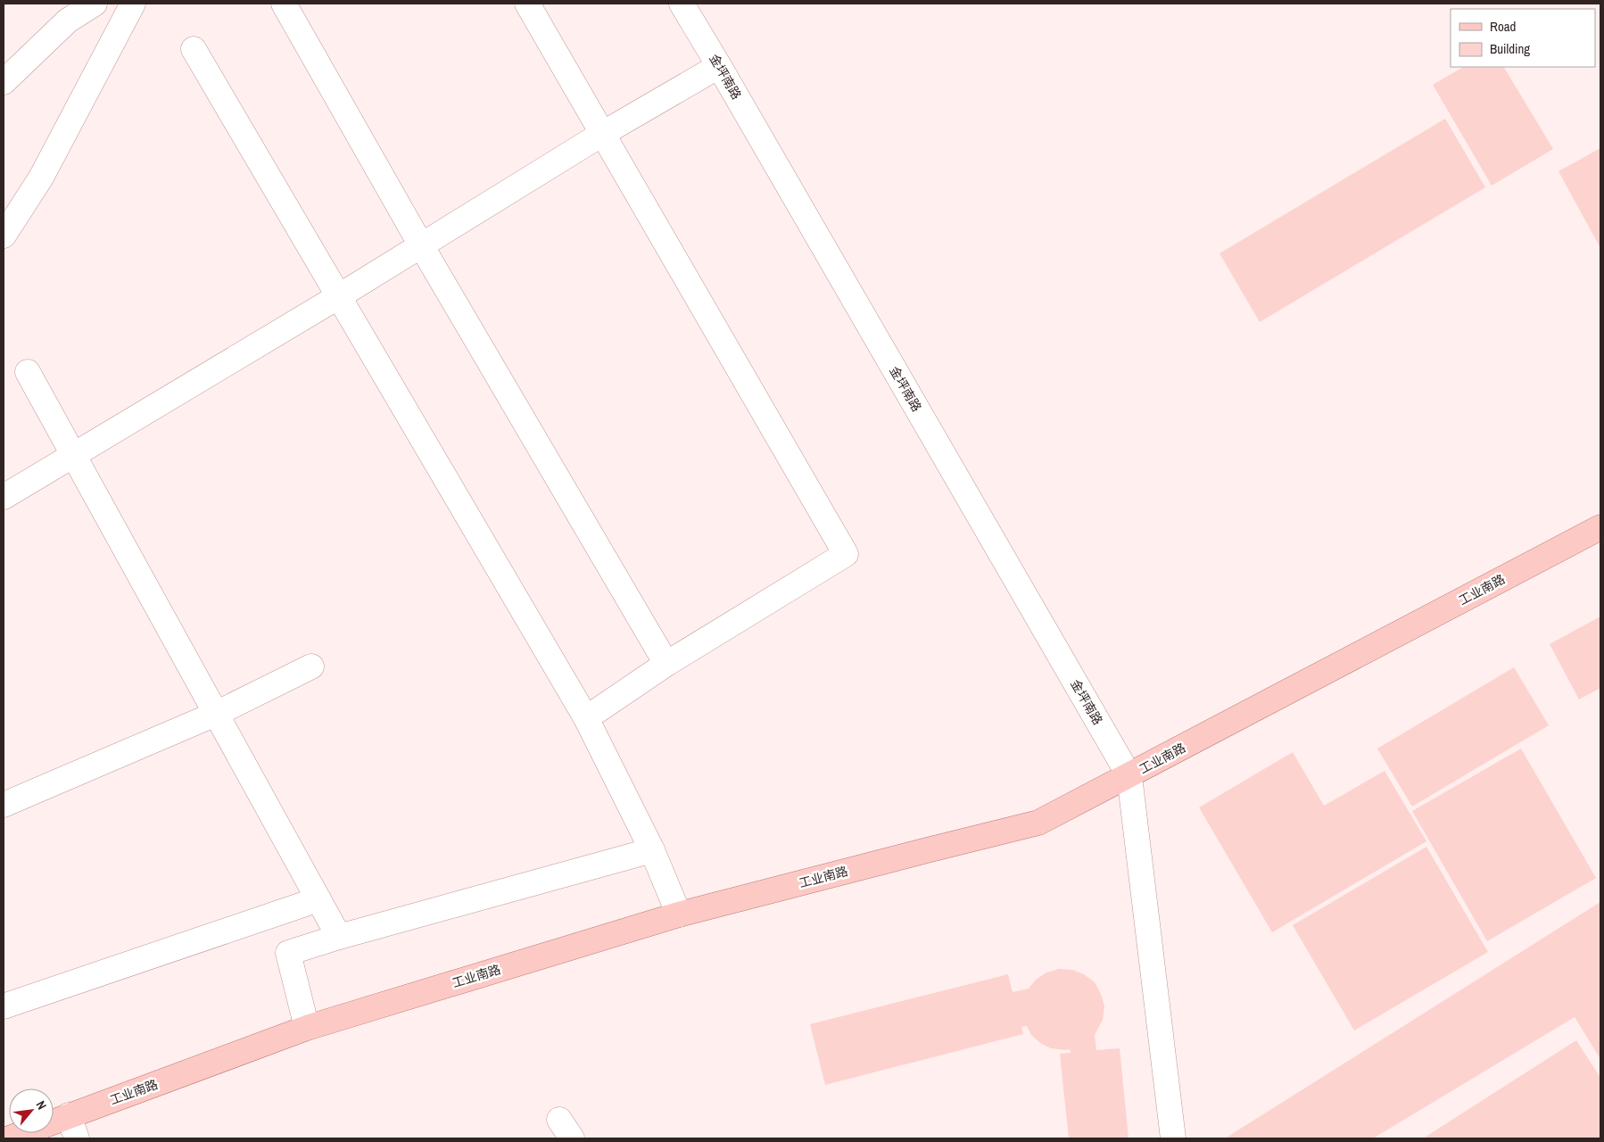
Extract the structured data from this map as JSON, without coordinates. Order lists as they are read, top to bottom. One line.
{"streets":{"main road":["工业南路"],"street":["金坪南路"]},"crossings":[["金坪南路","工业南路"]],"legend":["Road","Building"],"north":"top right"}
